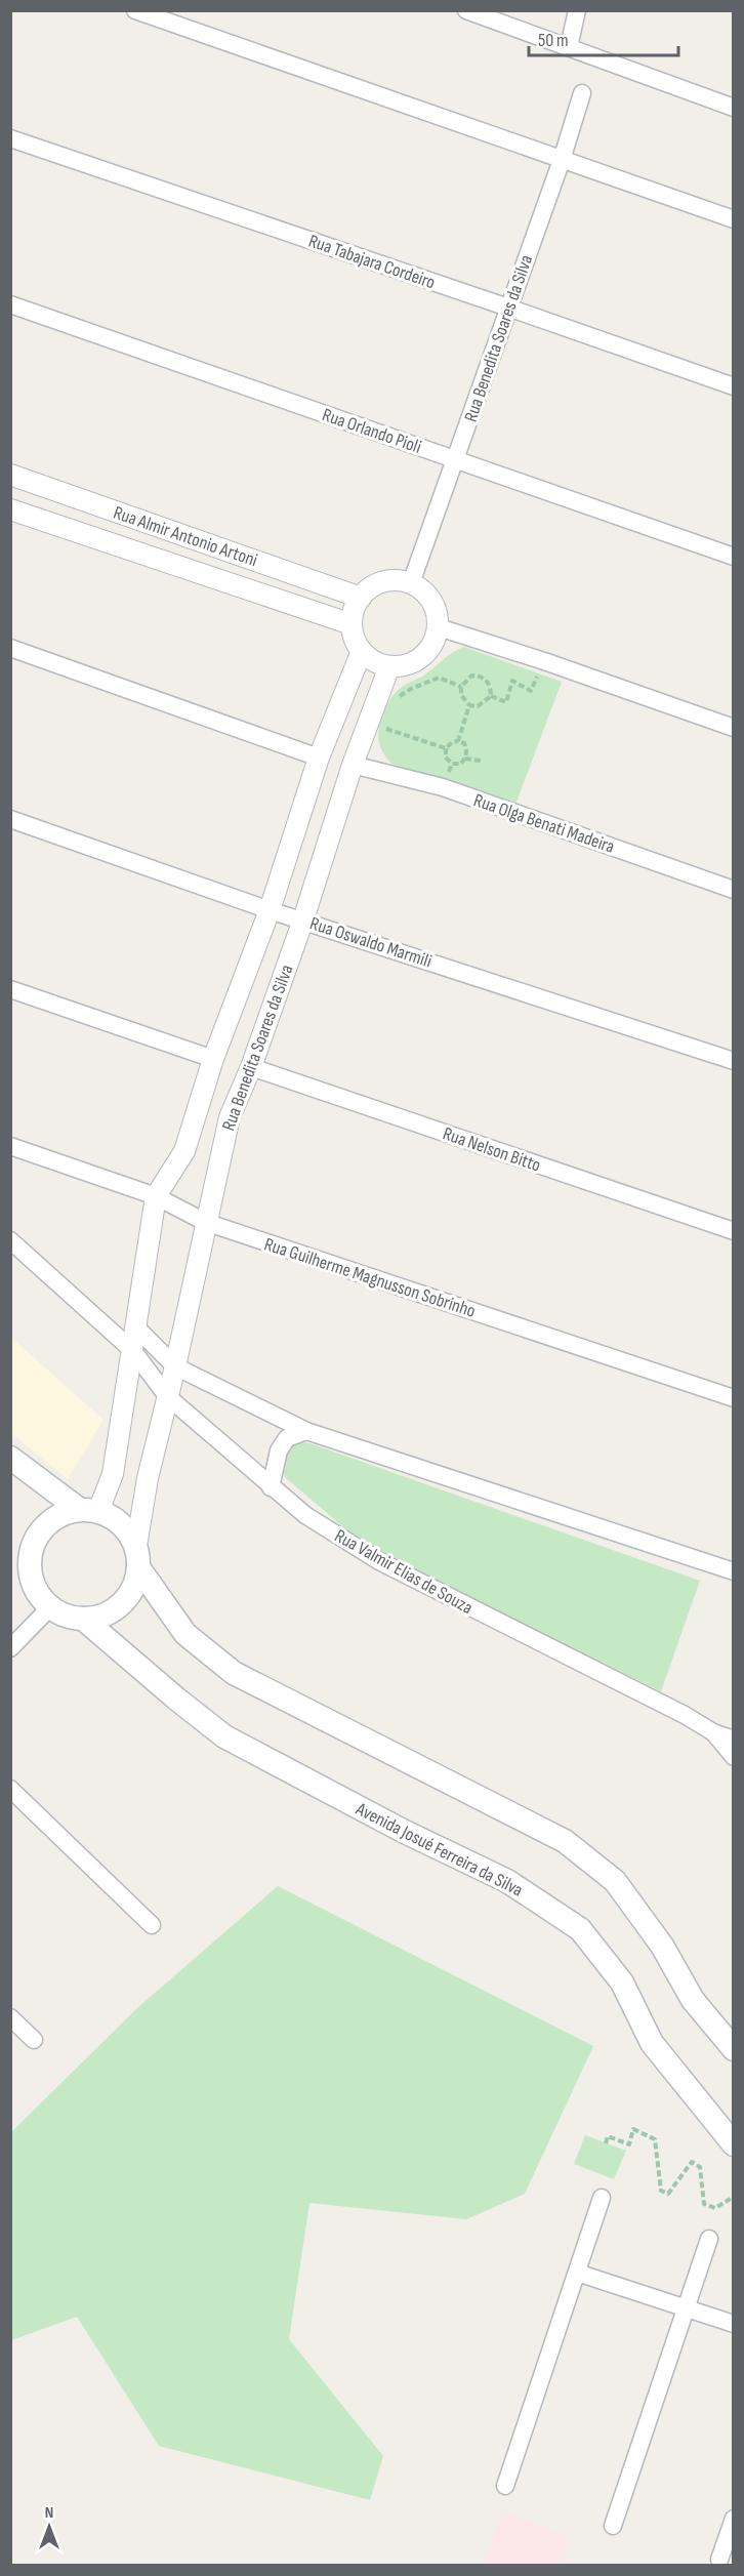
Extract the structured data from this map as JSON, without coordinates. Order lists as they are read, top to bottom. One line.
{"streets":{"main road":["Avenida Josué Ferreira da Silva"],"street":["Rua Tabajara Cordeiro","Rua Benedita Soares da Silva","Rua Orlando Pioli","Rua Almir Antonio Artoni","Rua Olga Benati Madeira","Rua Oswaldo Marmili","Rua Nelson Bitto","Rua Guilherme Magnusson Sobrinho","Rua Valmir Elias de Souza"]},"crossings":[["Rua Tabajara Cordeiro","Rua Benedita Soares da Silva"],["Rua Benedita Soares da Silva","Rua Orlando Pioli"],["Rua Benedita Soares da Silva","Rua Almir Antonio Artoni"],["Rua Benedita Soares da Silva","Rua Olga Benati Madeira"],["Rua Benedita Soares da Silva","Rua Oswaldo Marmili"],["Rua Benedita Soares da Silva","Rua Nelson Bitto"],["Rua Benedita Soares da Silva","Rua Guilherme Magnusson Sobrinho"],["Rua Benedita Soares da Silva","Rua Valmir Elias de Souza"],["Rua Benedita Soares da Silva","Avenida Josué Ferreira da Silva"]],"scale_bar":"50 m","north":"top"}
